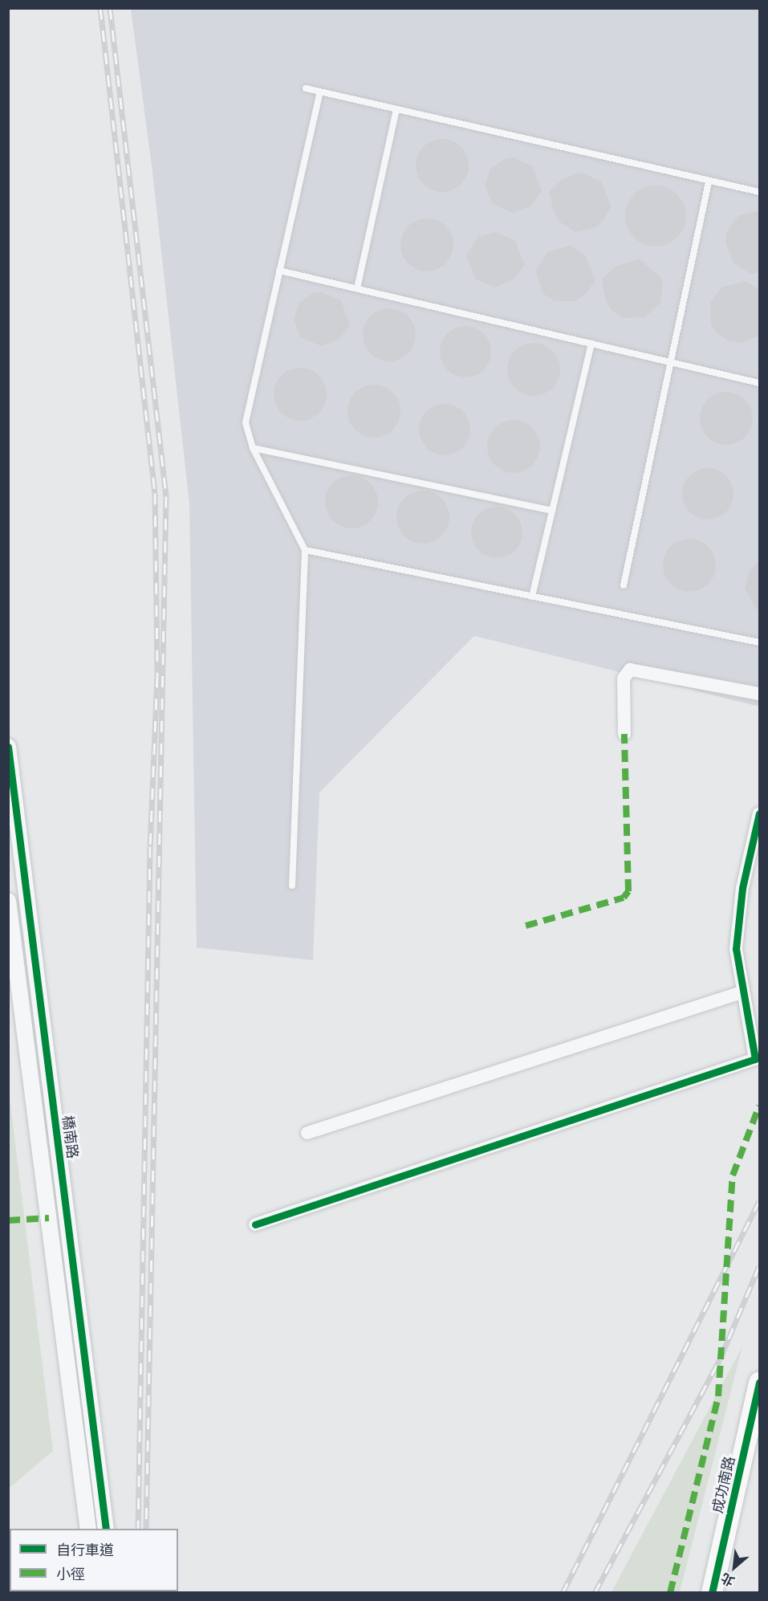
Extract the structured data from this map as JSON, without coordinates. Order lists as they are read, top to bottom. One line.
{"streets":{"main road":["成功南路"],"street":["橋南路"]},"legend":["自行車道","小徑"],"north":"bottom left"}
